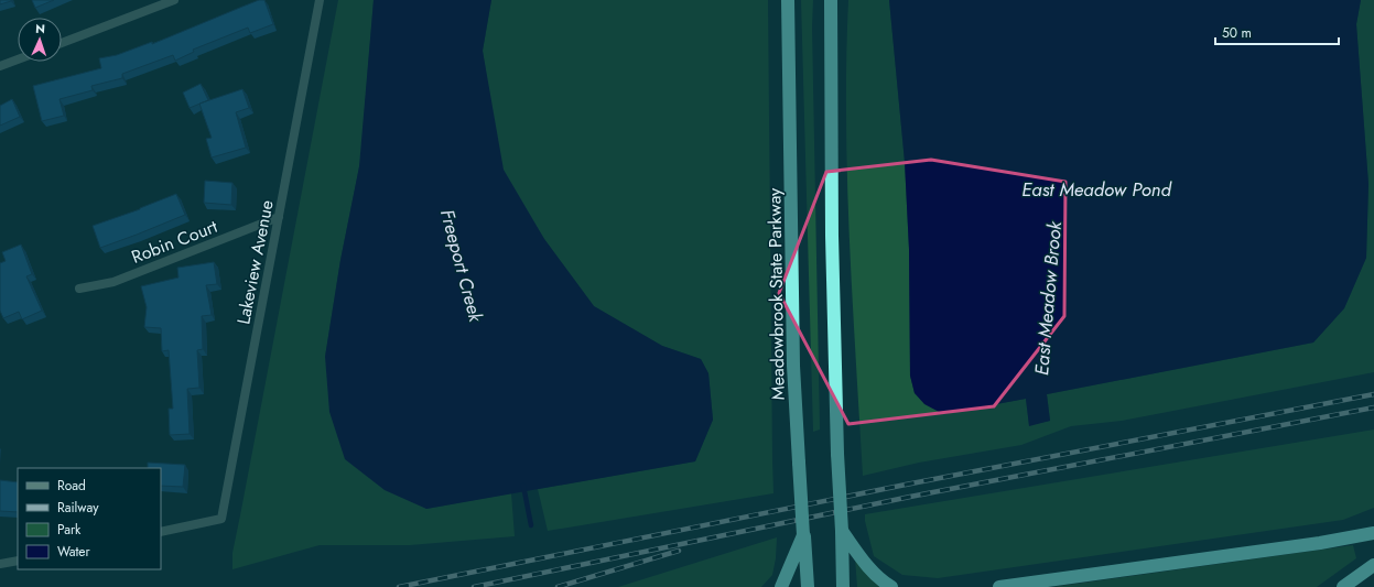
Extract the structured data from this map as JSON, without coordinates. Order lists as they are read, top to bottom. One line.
{"streets":{"highway":["Meadowbrook State Parkway"],"street":["Robin Court","Lakeview Avenue"]},"crossings":[["Robin Court","Lakeview Avenue"]],"water":["East Meadow Pond","Freeport Creek","East Meadow Brook"],"legend":["Road","Railway","Park","Water"],"scale_bar":"50 m","north":"top"}
